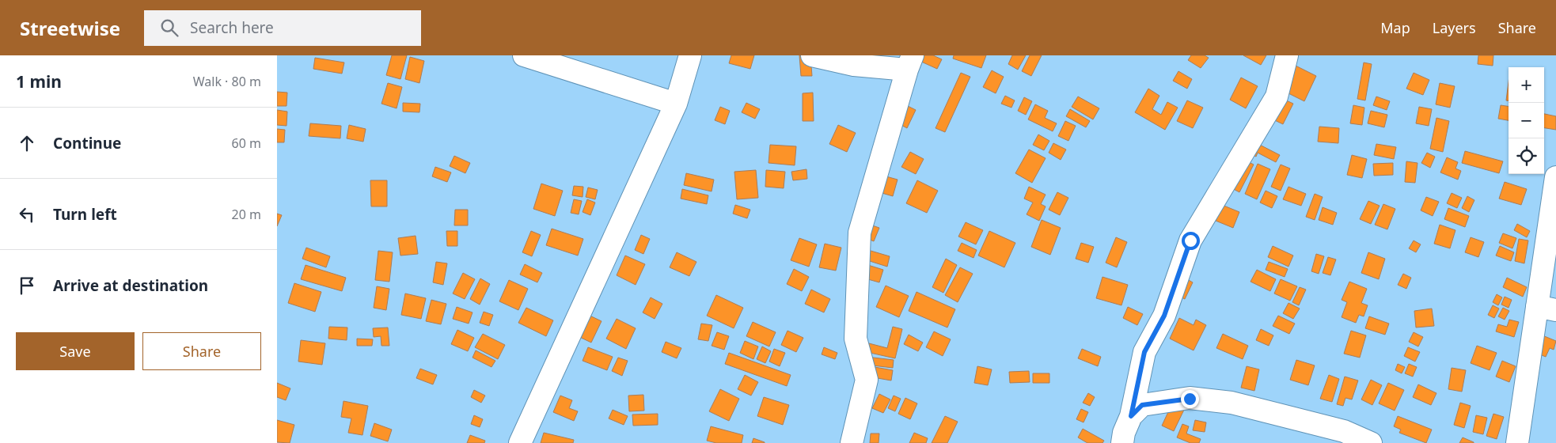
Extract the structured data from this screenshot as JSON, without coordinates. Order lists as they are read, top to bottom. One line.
{"page":{"header":"Streetwise","search":"Search here","nav":["Map","Layers","Share"],"heading":["1 min","Walk · 80 m"],"map_buttons":["+","−"],"list":[["Continue","60 m"],["Turn left","20 m"],"Arrive at destination"],"buttons":["Save","Share"]}}
